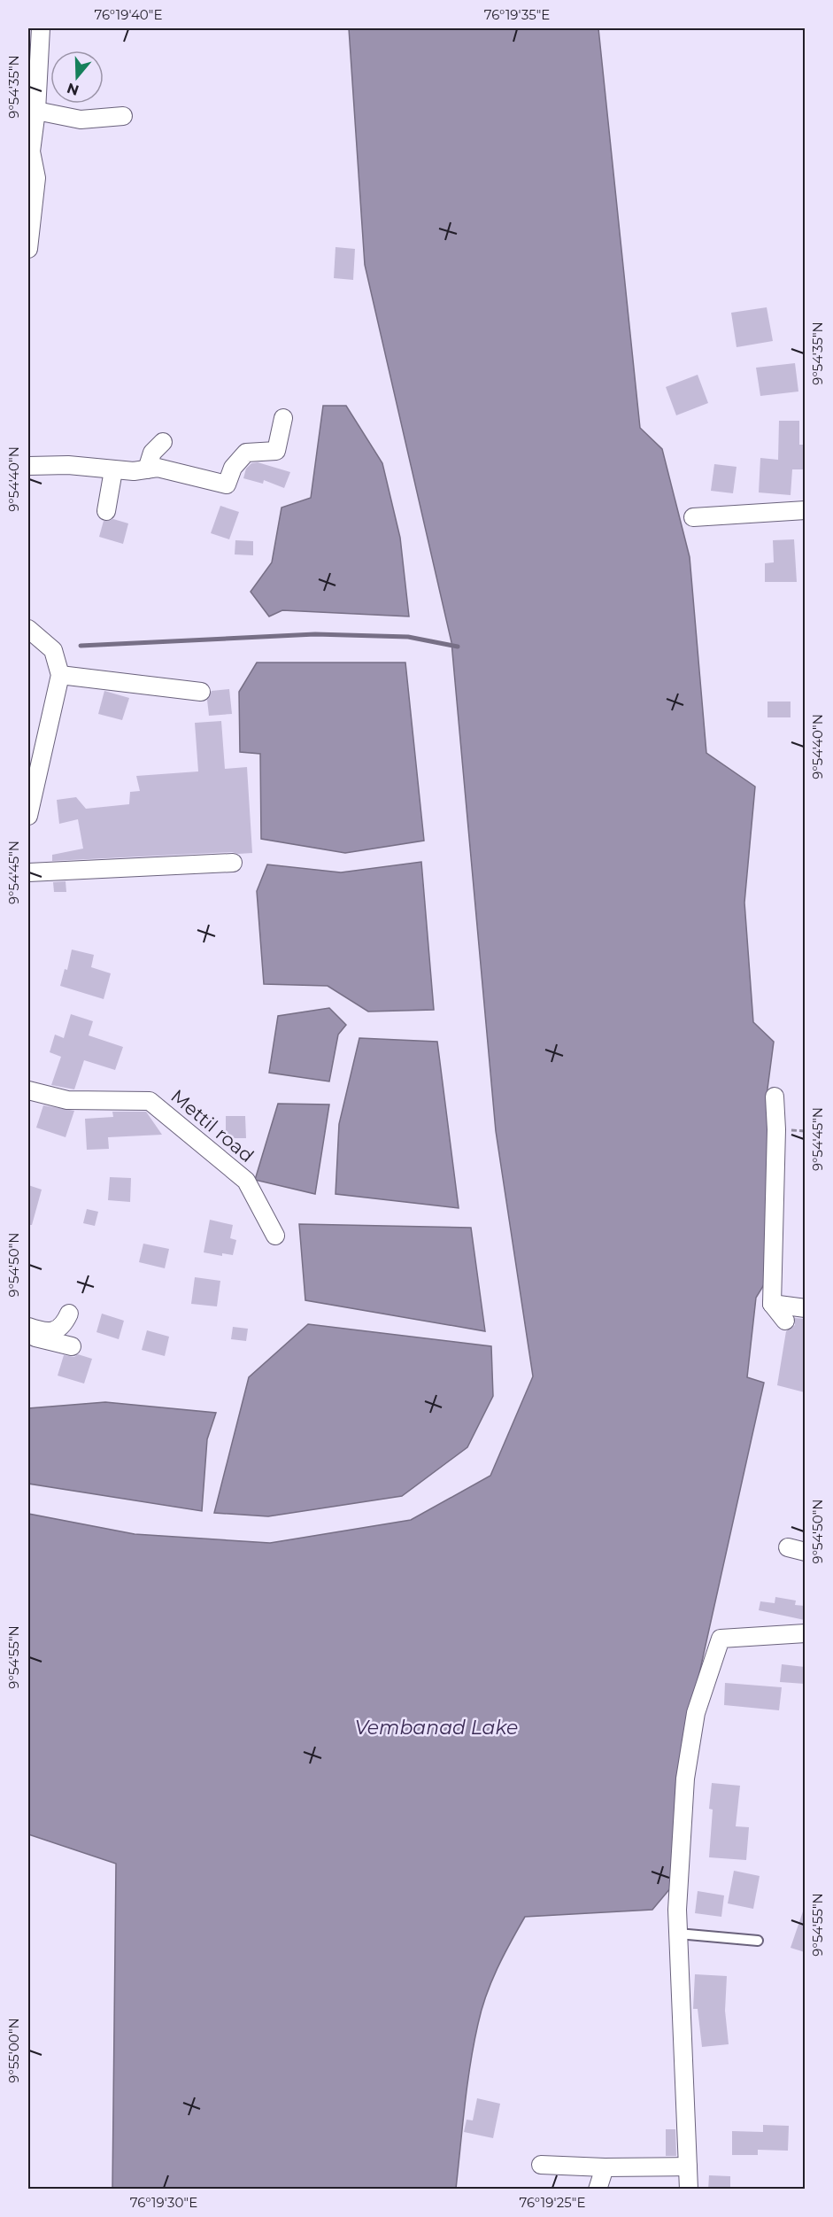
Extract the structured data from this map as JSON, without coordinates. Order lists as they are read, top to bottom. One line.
{"streets":{"street":["Mettil road"]},"water":["Vembanad Lake"],"north":"bottom","coordinates":["76°19'40\"E","76°19'35\"E","9°54'35\"N","9°54'40\"N","9°54'45\"N","9°54'50\"N","9°54'55\"N","9°55'00\"N","76°19'30\"E","76°19'25\"E"]}
